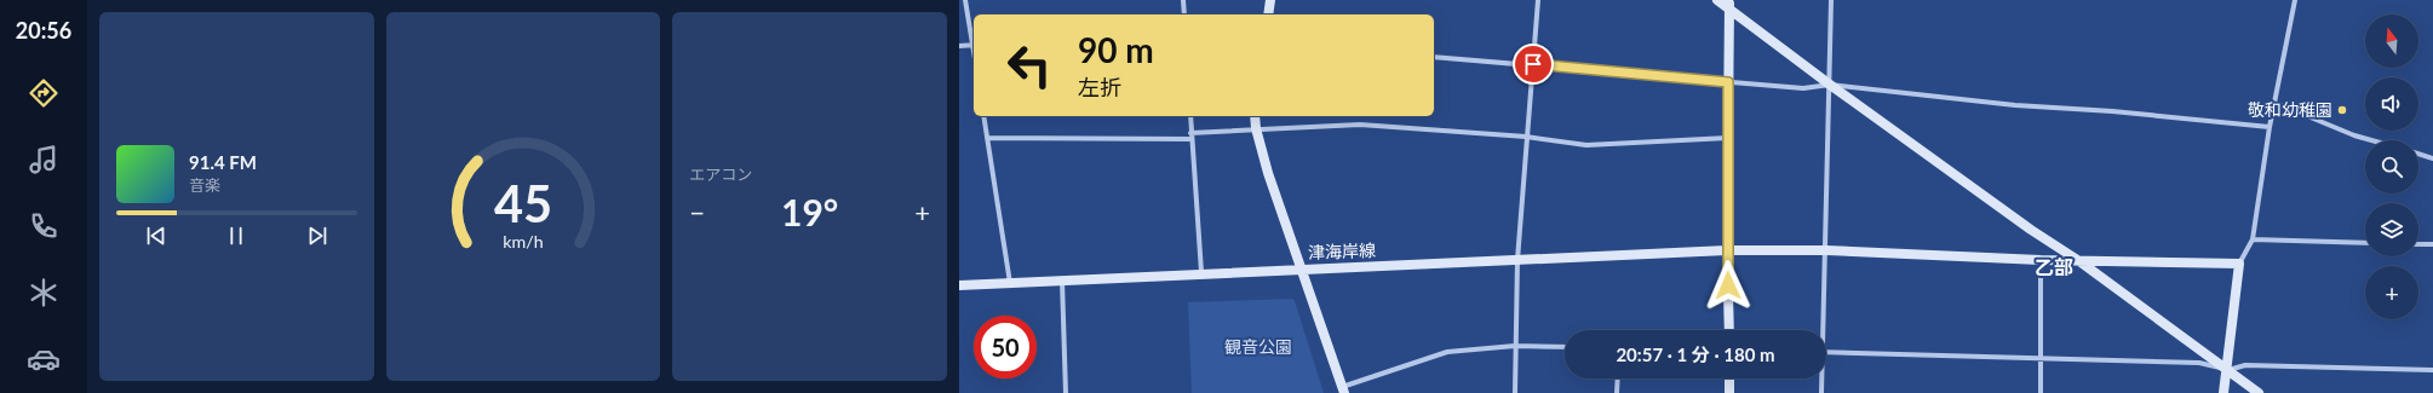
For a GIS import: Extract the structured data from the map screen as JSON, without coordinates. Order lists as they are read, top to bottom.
{
  "streets": {
    "street": ["津海岸線"]
  },
  "districts": ["乙部"],
  "parks": ["観音公園"],
  "places": ["敬和幼稚園"],
  "north": "top",
  "page": {
    "tabs": "20:56",
    "tile": "エアコン",
    "map_buttons": "+",
    "turn": ["90 m", "左折"],
    "song": ["91.4 FM", "音楽"],
    "heat": ["−", "19°", "+"],
    "limit": "50",
    "trip": "20:57 · 1 分 · 180 m",
    "gauge": ["45", "km/h"]
  }
}
